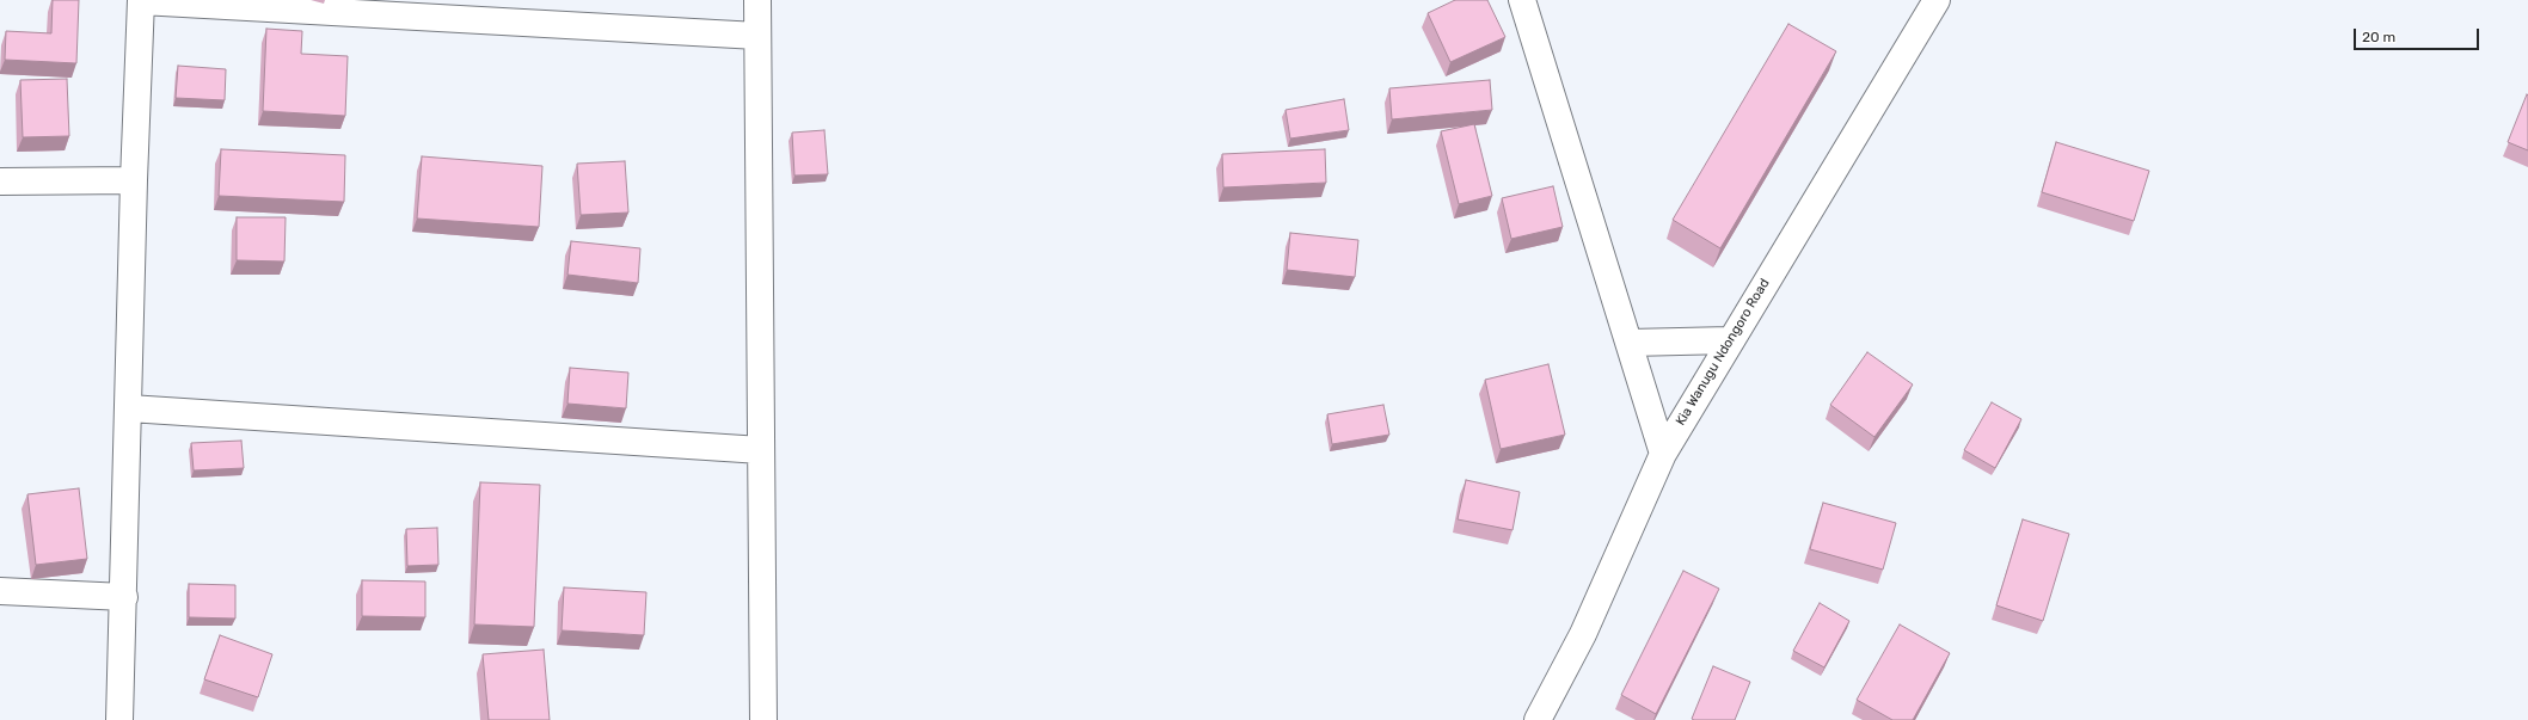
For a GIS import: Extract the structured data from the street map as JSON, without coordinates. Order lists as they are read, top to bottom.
{
  "streets": {
    "street": ["Kia Wanugu Ndongoro Road"]
  },
  "scale_bar": "20 m"
}
